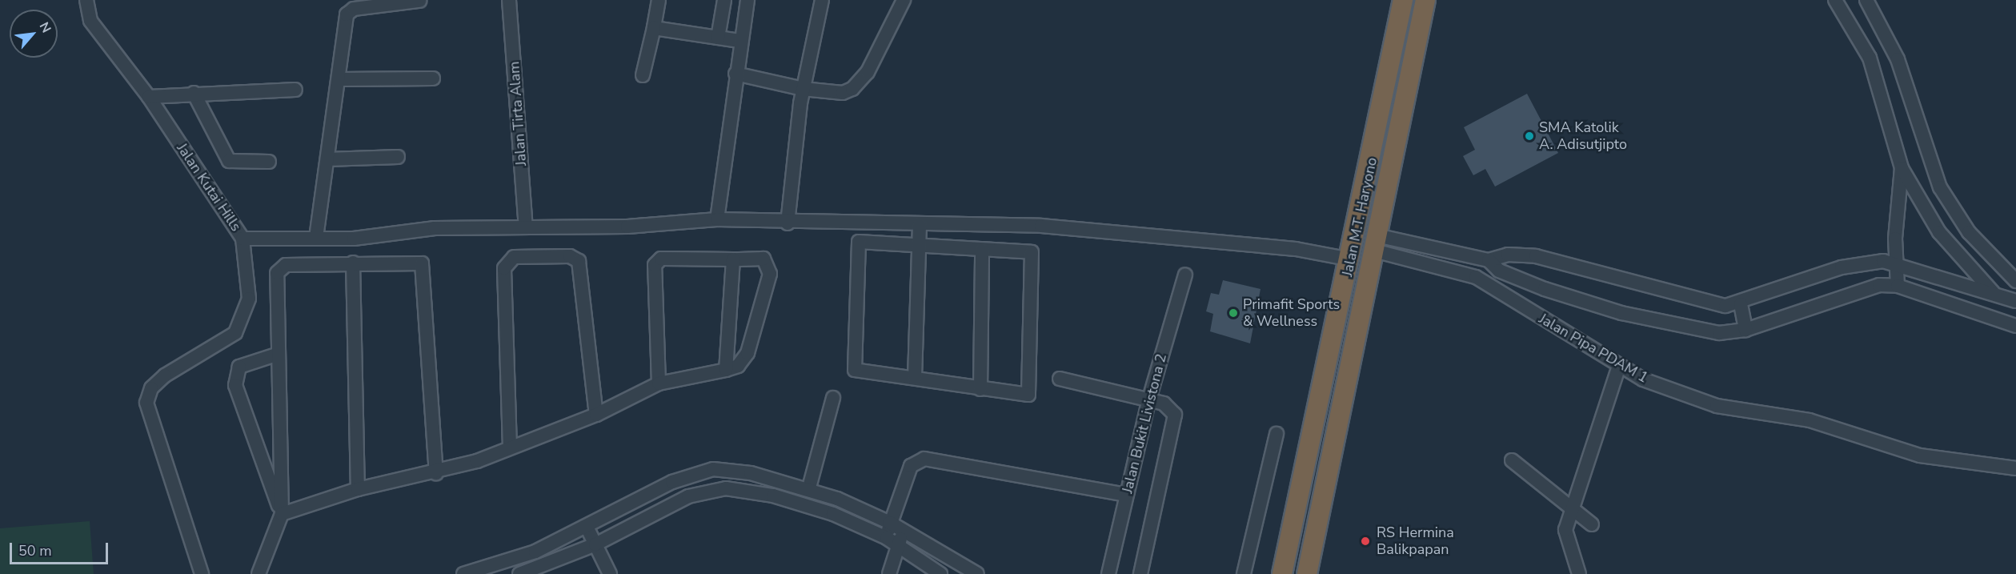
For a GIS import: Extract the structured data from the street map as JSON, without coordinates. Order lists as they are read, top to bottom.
{
  "streets": {
    "highway": ["Jalan M.T. Haryono"],
    "street": [
      "Jalan Tirta Alam",
      "Jalan Kutai Hills",
      "Jalan Pipa PDAM 1",
      "Jalan Bukit Livistona 2"
    ]
  },
  "crossings": [
    ["Jalan M.T. Haryono", "Jalan Pipa PDAM 1"]
  ],
  "places": ["SMA Katolik A. Adisutjipto", "Primafit Sports & Wellness", "RS Hermina Balikpapan"],
  "scale_bar": "50 m",
  "north": "top right"
}
